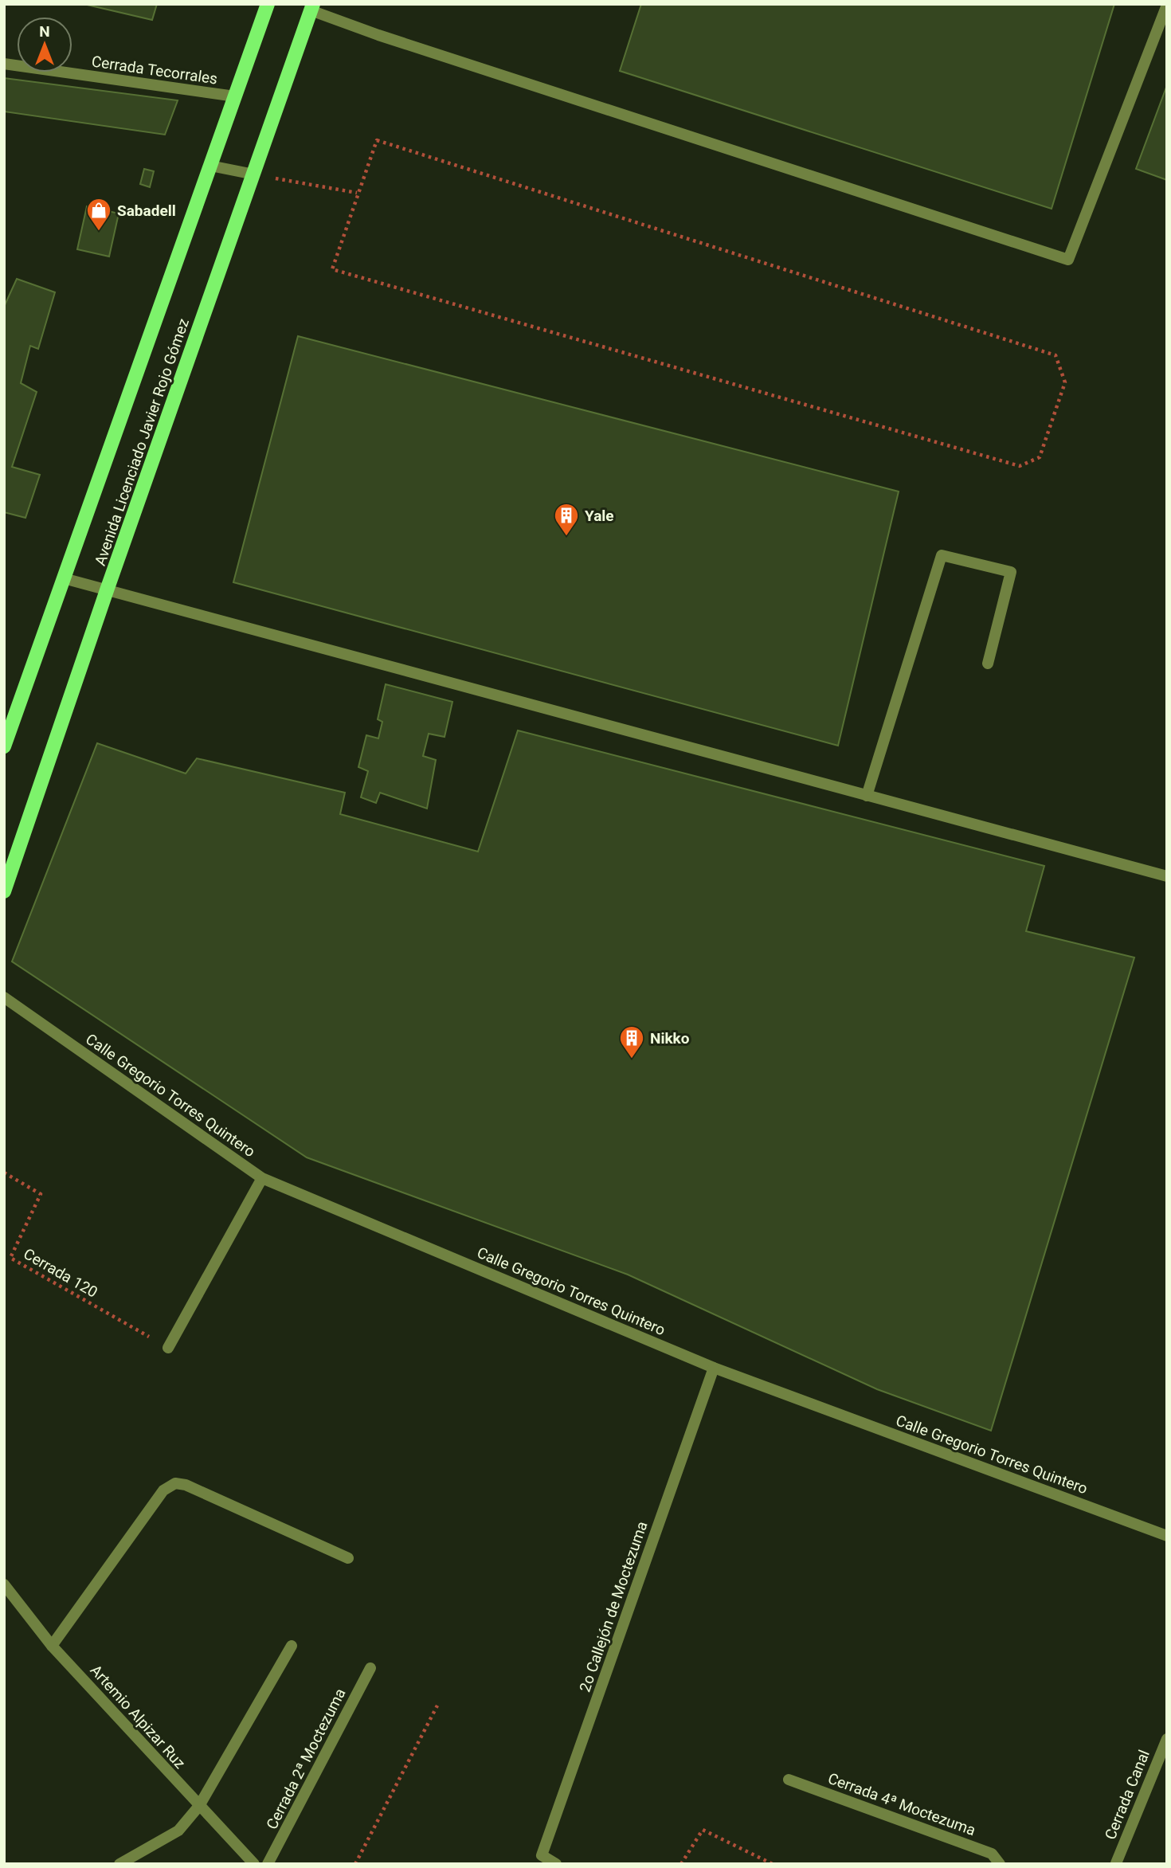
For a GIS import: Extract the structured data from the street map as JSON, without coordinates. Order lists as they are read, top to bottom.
{
  "streets": {
    "main road": ["Avenida Licenciado Javier Rojo Gómez"],
    "street": [
      "Cerrada Tecorrales",
      "Calle Gregorio Torres Quintero",
      "2o Callejón de Moctezuma",
      "Artemio Alpizar Ruz",
      "Cerrada 2ª Moctezuma",
      "Cerrada Canal",
      "Cerrada 4ª Moctezuma"
    ],
    "path": ["Cerrada 120"]
  },
  "crossings": [
    ["Cerrada Tecorrales", "Avenida Licenciado Javier Rojo Gómez"],
    ["Calle Gregorio Torres Quintero", "2o Callejón de Moctezuma"]
  ],
  "places": {
    "shop": ["Sabadell"],
    "building": ["Yale", "Nikko"]
  },
  "north": "top"
}
